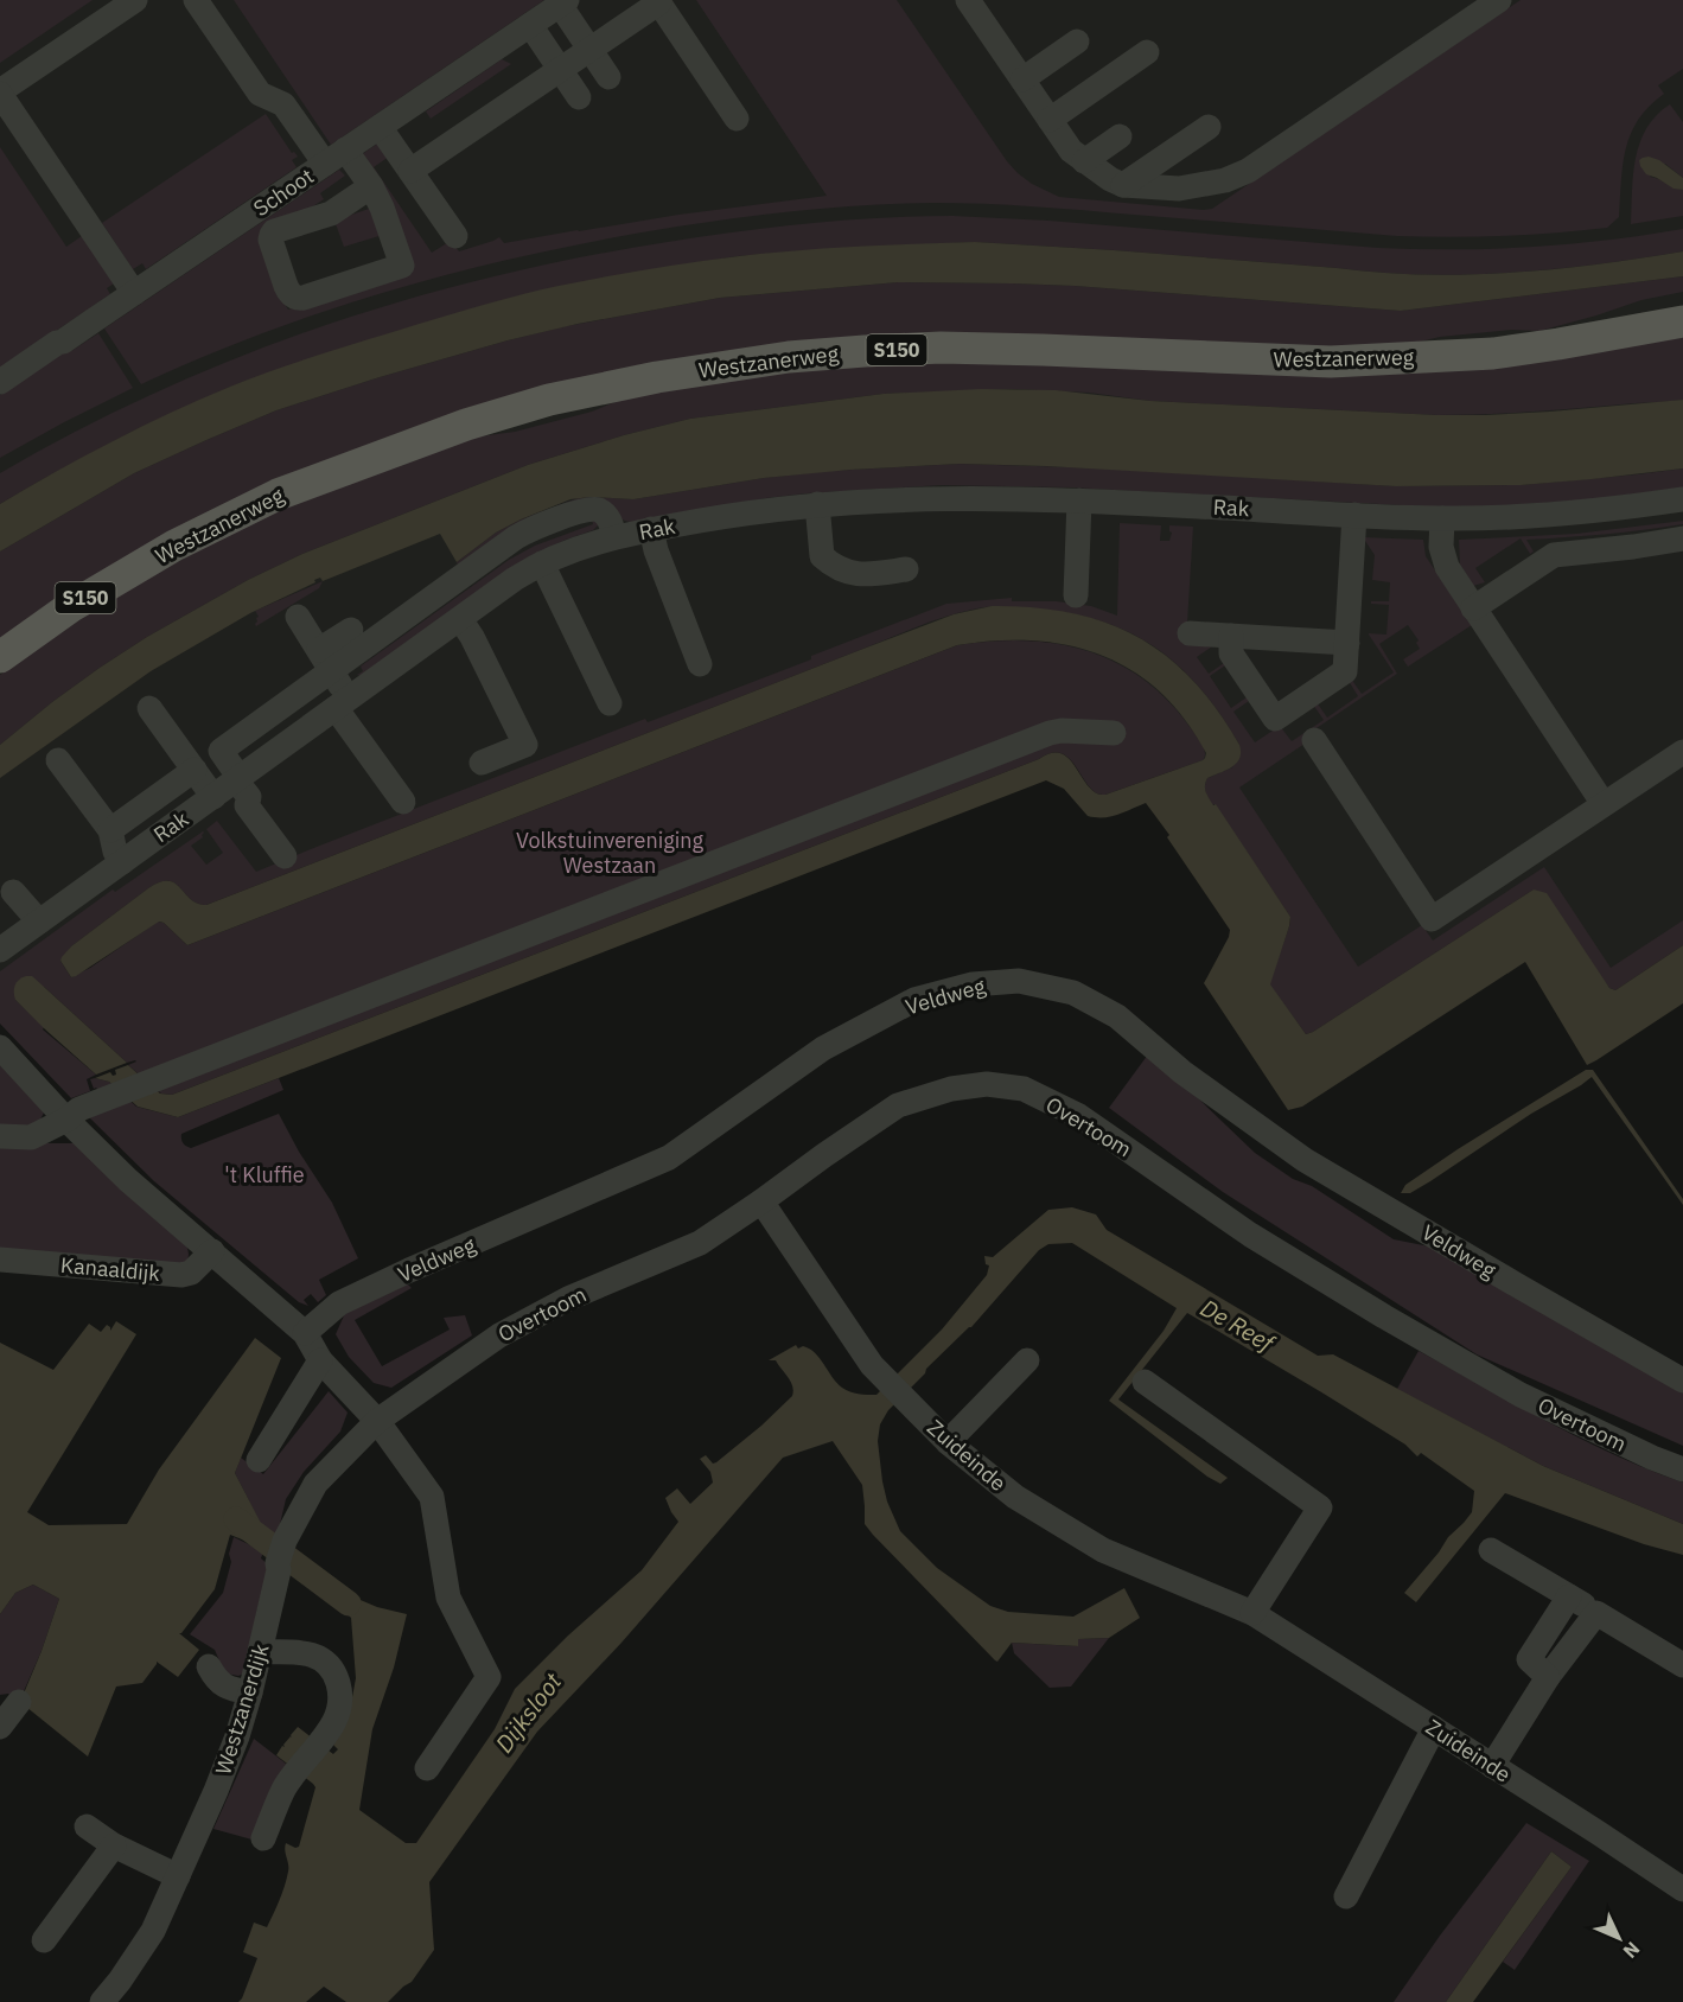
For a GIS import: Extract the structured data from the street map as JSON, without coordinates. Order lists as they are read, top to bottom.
{
  "streets": {
    "main road": ["S150", "Westzanerweg"],
    "street": [
      "Schoot",
      "Rak",
      "Veldweg",
      "Overtoom",
      "Kanaaldijk",
      "Zuideinde",
      "Westzanerdijk"
    ]
  },
  "crossings": [
    ["Overtoom", "Zuideinde"],
    ["Overtoom", "Westzanerdijk"]
  ],
  "water": ["De Reef", "Dijksloot"],
  "parks": ["Volkstuinvereniging Westzaan", "'t Kluffie"],
  "north": "bottom right"
}
